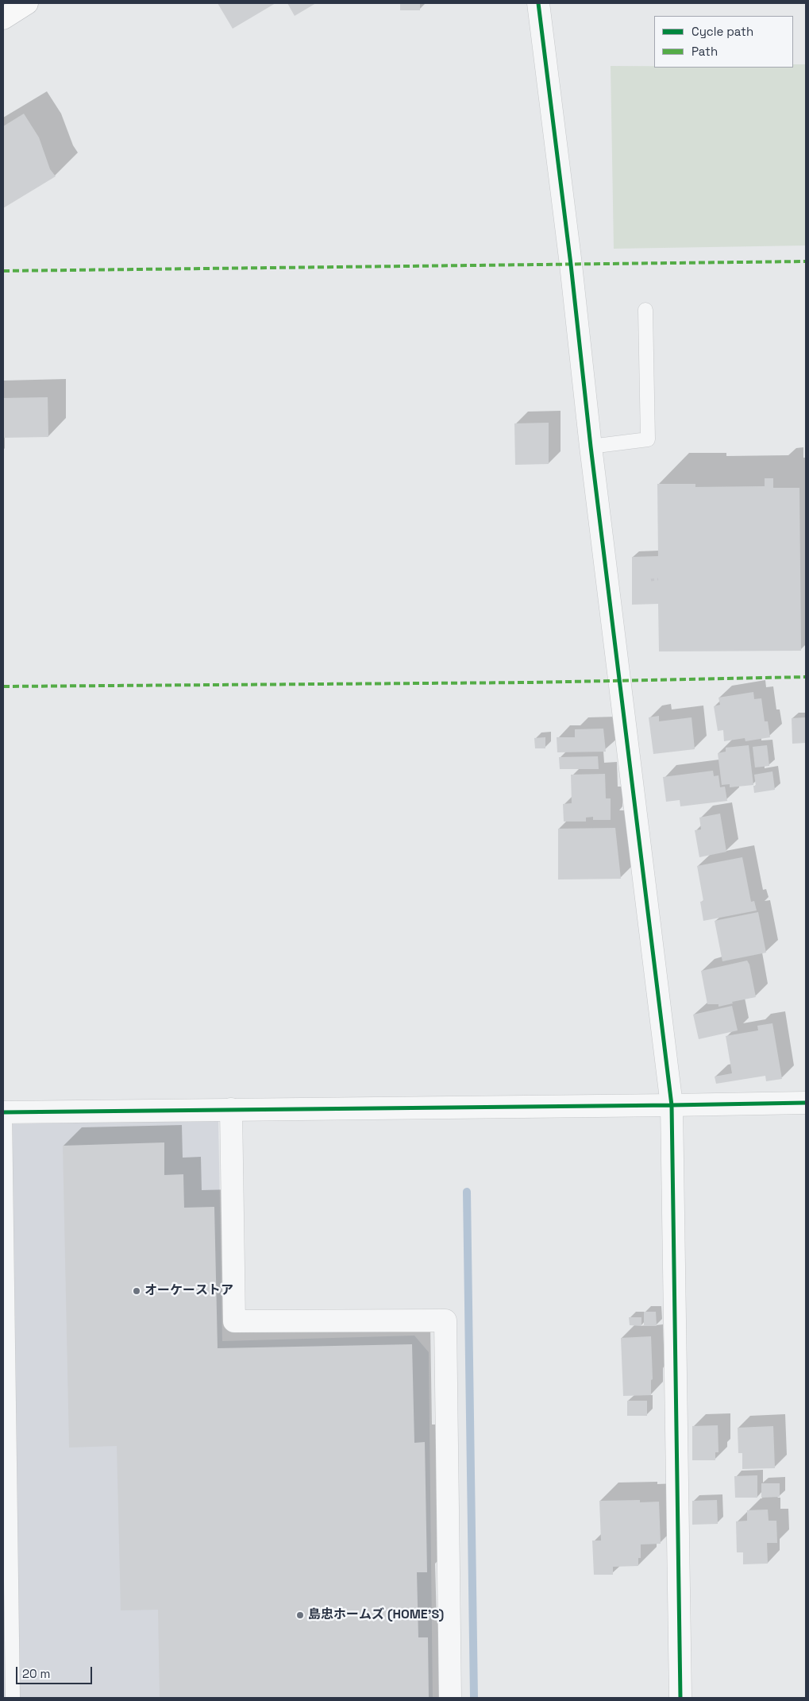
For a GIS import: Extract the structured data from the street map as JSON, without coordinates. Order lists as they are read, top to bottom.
{
  "places": ["オーケーストア", "島忠ホームズ (HOME'S)"],
  "legend": ["Cycle path", "Path"],
  "scale_bar": "20 m"
}
